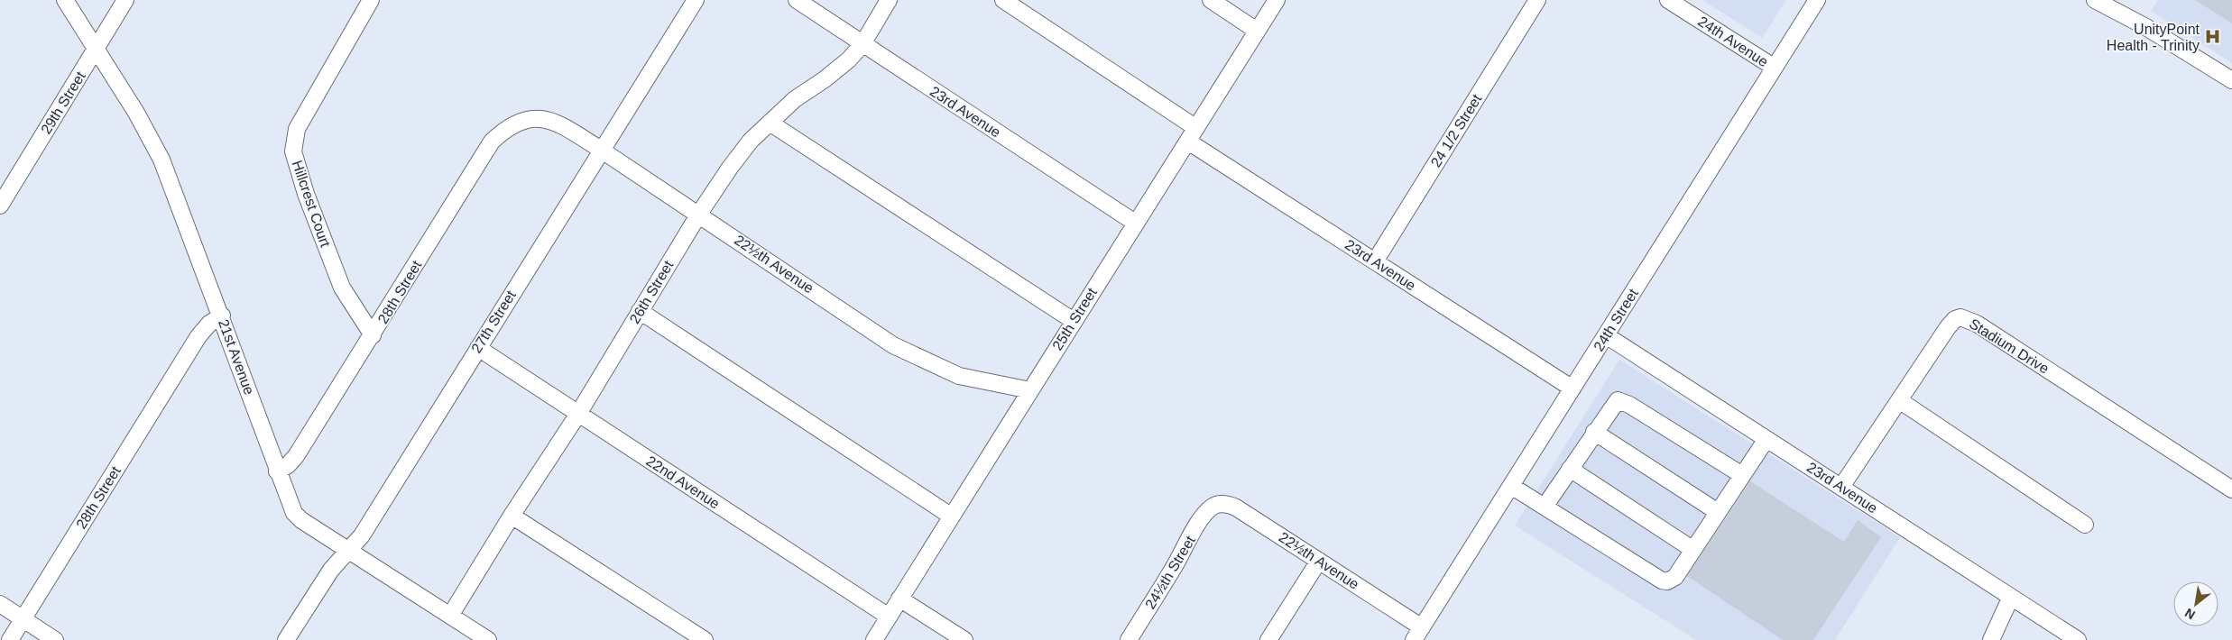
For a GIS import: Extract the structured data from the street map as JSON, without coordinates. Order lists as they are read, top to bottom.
{
  "streets": {
    "street": [
      "24th Avenue",
      "29th Street",
      "23rd Avenue",
      "24 1/2 Street",
      "Hillcrest Court",
      "22½th Avenue",
      "28th Street",
      "26th Street",
      "25th Street",
      "24th Street",
      "27th Street",
      "Stadium Drive",
      "21st Avenue",
      "22nd Avenue",
      "24½th Street"
    ]
  },
  "crossings": [
    ["24th Avenue", "24th Street"],
    ["29th Street", "21st Avenue"],
    ["23rd Avenue", "24 1/2 Street"],
    ["23rd Avenue", "26th Street"],
    ["23rd Avenue", "25th Street"],
    ["23rd Avenue", "24th Street"],
    ["23rd Avenue", "Stadium Drive"],
    ["Hillcrest Court", "28th Street"],
    ["22½th Avenue", "28th Street"],
    ["22½th Avenue", "26th Street"],
    ["22½th Avenue", "25th Street"],
    ["22½th Avenue", "24th Street"],
    ["22½th Avenue", "27th Street"],
    ["22½th Avenue", "24½th Street"],
    ["28th Street", "21st Avenue"],
    ["26th Street", "21st Avenue"],
    ["26th Street", "22nd Avenue"],
    ["25th Street", "22nd Avenue"],
    ["27th Street", "21st Avenue"],
    ["27th Street", "22nd Avenue"]
  ],
  "places": {
    "hospital": ["UnityPoint Health - Trinity"]
  },
  "north": "bottom left"
}
